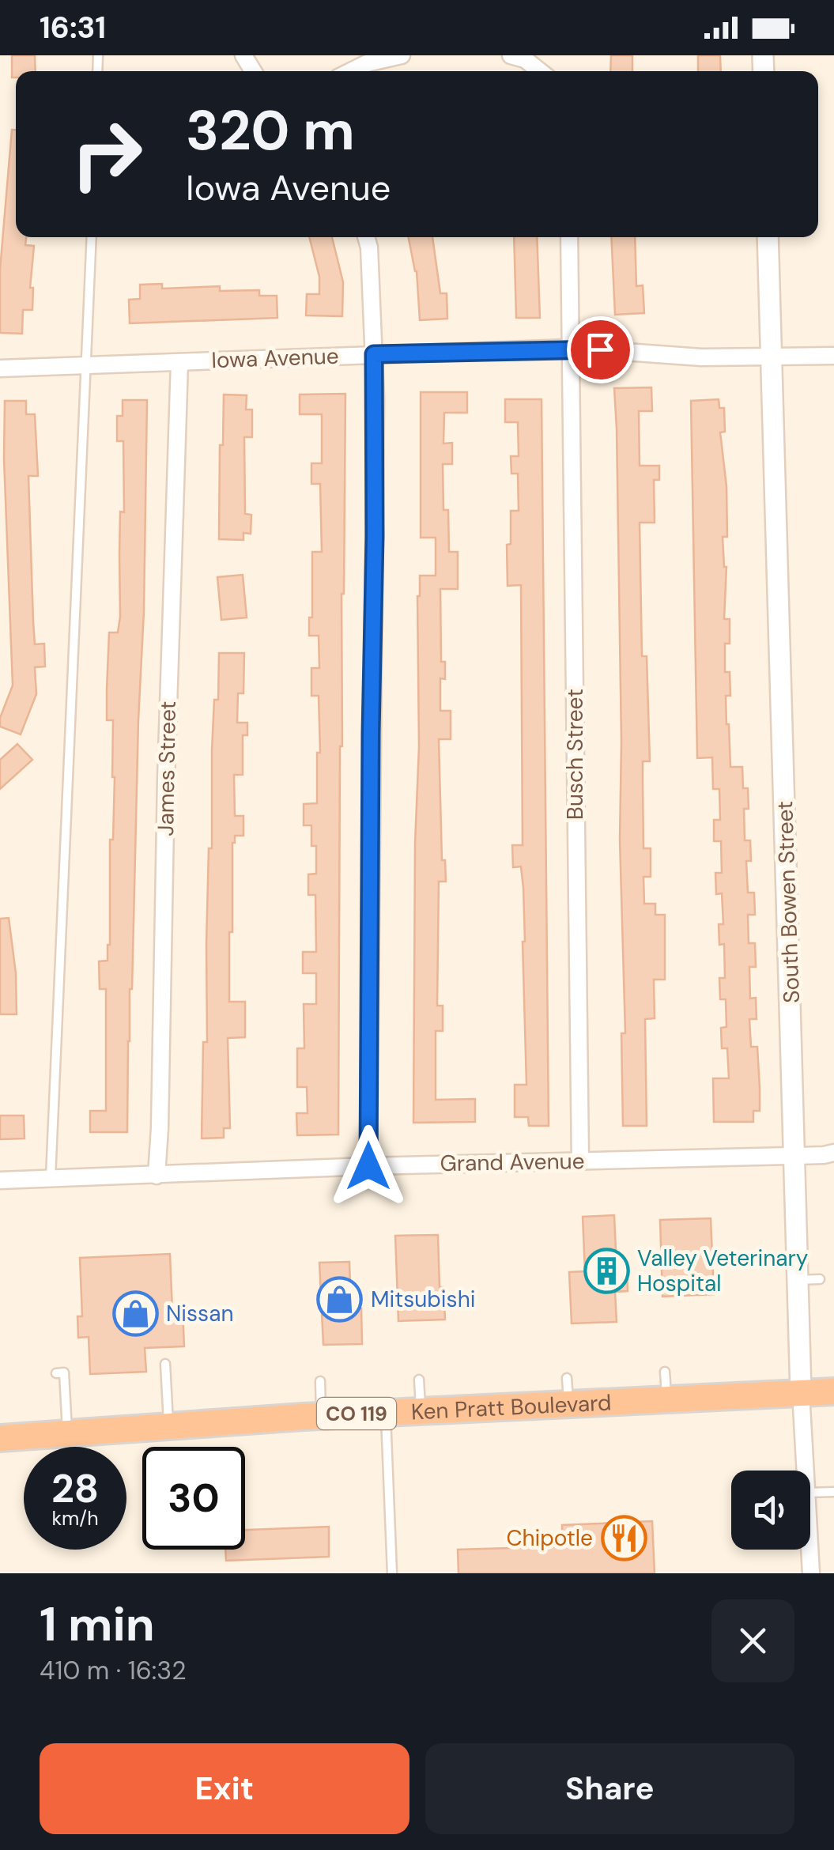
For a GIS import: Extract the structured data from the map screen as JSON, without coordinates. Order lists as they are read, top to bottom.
{
  "streets": {
    "highway": ["Ken Pratt Boulevard", "CO 119"],
    "street": [
      "Iowa Avenue",
      "Busch Street",
      "James Street",
      "South Bowen Street",
      "Grand Avenue"
    ]
  },
  "crossings": [
    ["Iowa Avenue", "Busch Street"],
    ["Iowa Avenue", "James Street"],
    ["Iowa Avenue", "South Bowen Street"],
    ["Busch Street", "Grand Avenue"],
    ["James Street", "Grand Avenue"],
    ["South Bowen Street", "Grand Avenue"],
    ["South Bowen Street", "Ken Pratt Boulevard"]
  ],
  "places": {
    "building": ["Valley Veterinary Hospital"],
    "shop": ["Mitsubishi", "Nissan"],
    "restaurant": ["Chipotle"]
  },
  "page": {
    "status": "16:31",
    "turn": ["320 m", "Iowa Avenue"],
    "speed": "28 km/h",
    "limit": "30",
    "heading": ["1 min", "410 m · 16:32"],
    "buttons": ["Exit", "Share"]
  }
}
